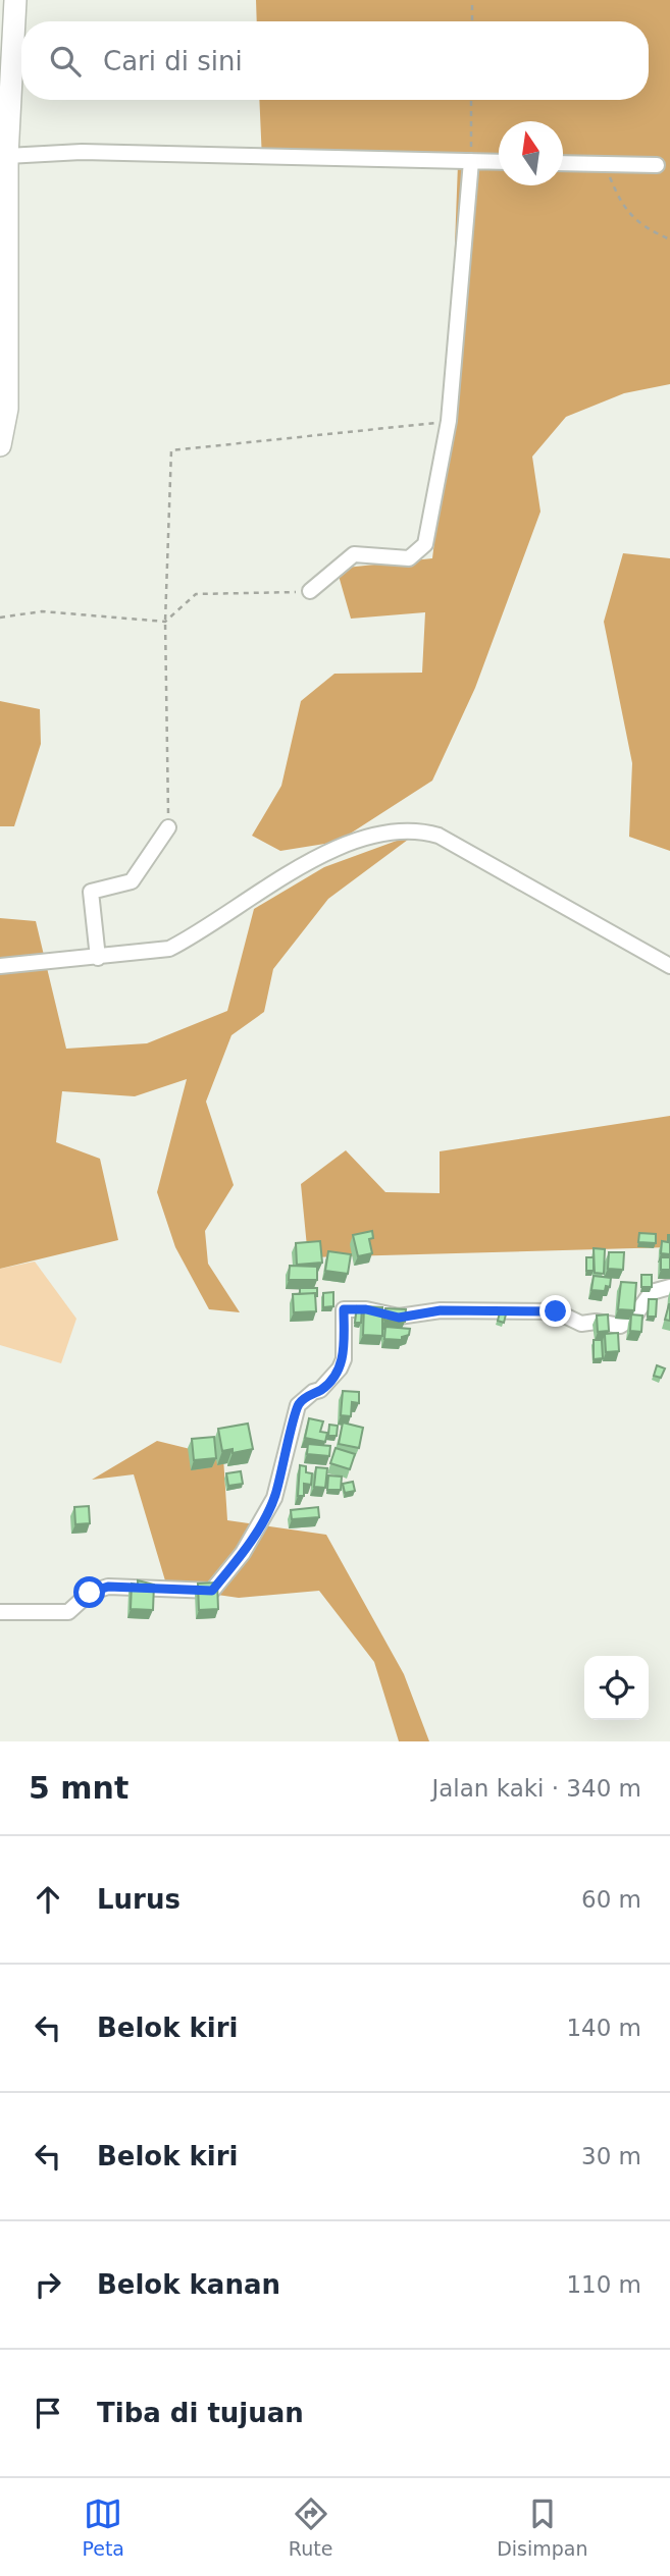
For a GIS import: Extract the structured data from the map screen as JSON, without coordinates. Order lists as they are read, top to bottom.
{
  "north": "top",
  "page": {
    "search": "Cari di sini",
    "heading": ["5 mnt", "Jalan kaki · 340 m"],
    "list": [
      ["Lurus", "60 m"],
      ["Belok kiri", "140 m"],
      ["Belok kiri", "30 m"],
      ["Belok kanan", "110 m"],
      "Tiba di tujuan"
    ],
    "nav": ["Peta", "Rute", "Disimpan"]
  }
}
